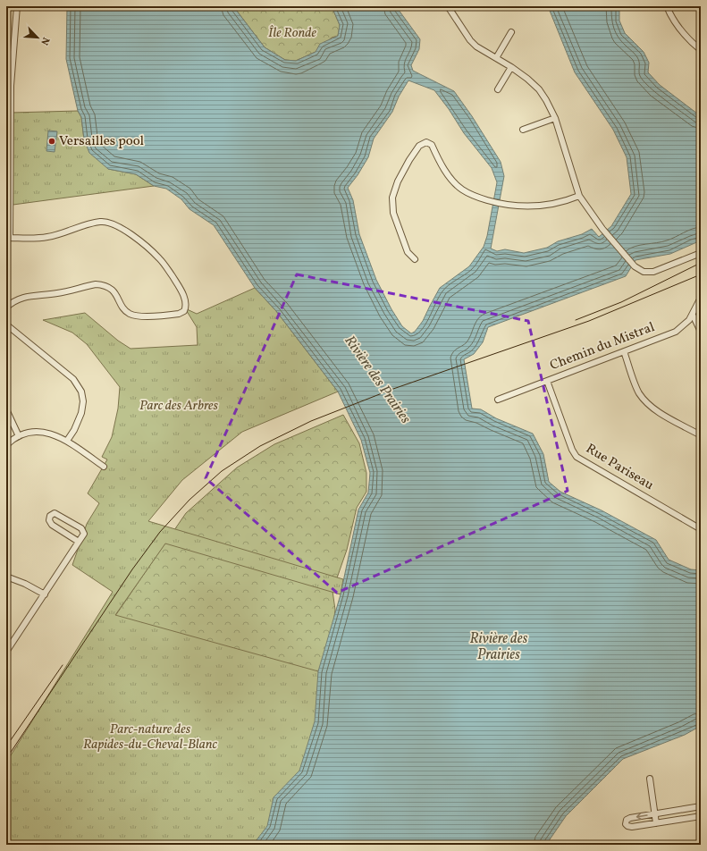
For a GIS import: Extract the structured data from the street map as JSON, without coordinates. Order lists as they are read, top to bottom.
{
  "streets": {
    "street": ["Chemin du Mistral", "Rue Pariseau"]
  },
  "crossings": [
    ["Chemin du Mistral", "Rue Pariseau"]
  ],
  "water": ["Rivière des Prairies"],
  "parks": ["Île Ronde", "Parc des Arbres", "Parc-nature des Rapides-du-Cheval-Blanc"],
  "places": ["Versailles pool"],
  "north": "bottom right"
}
